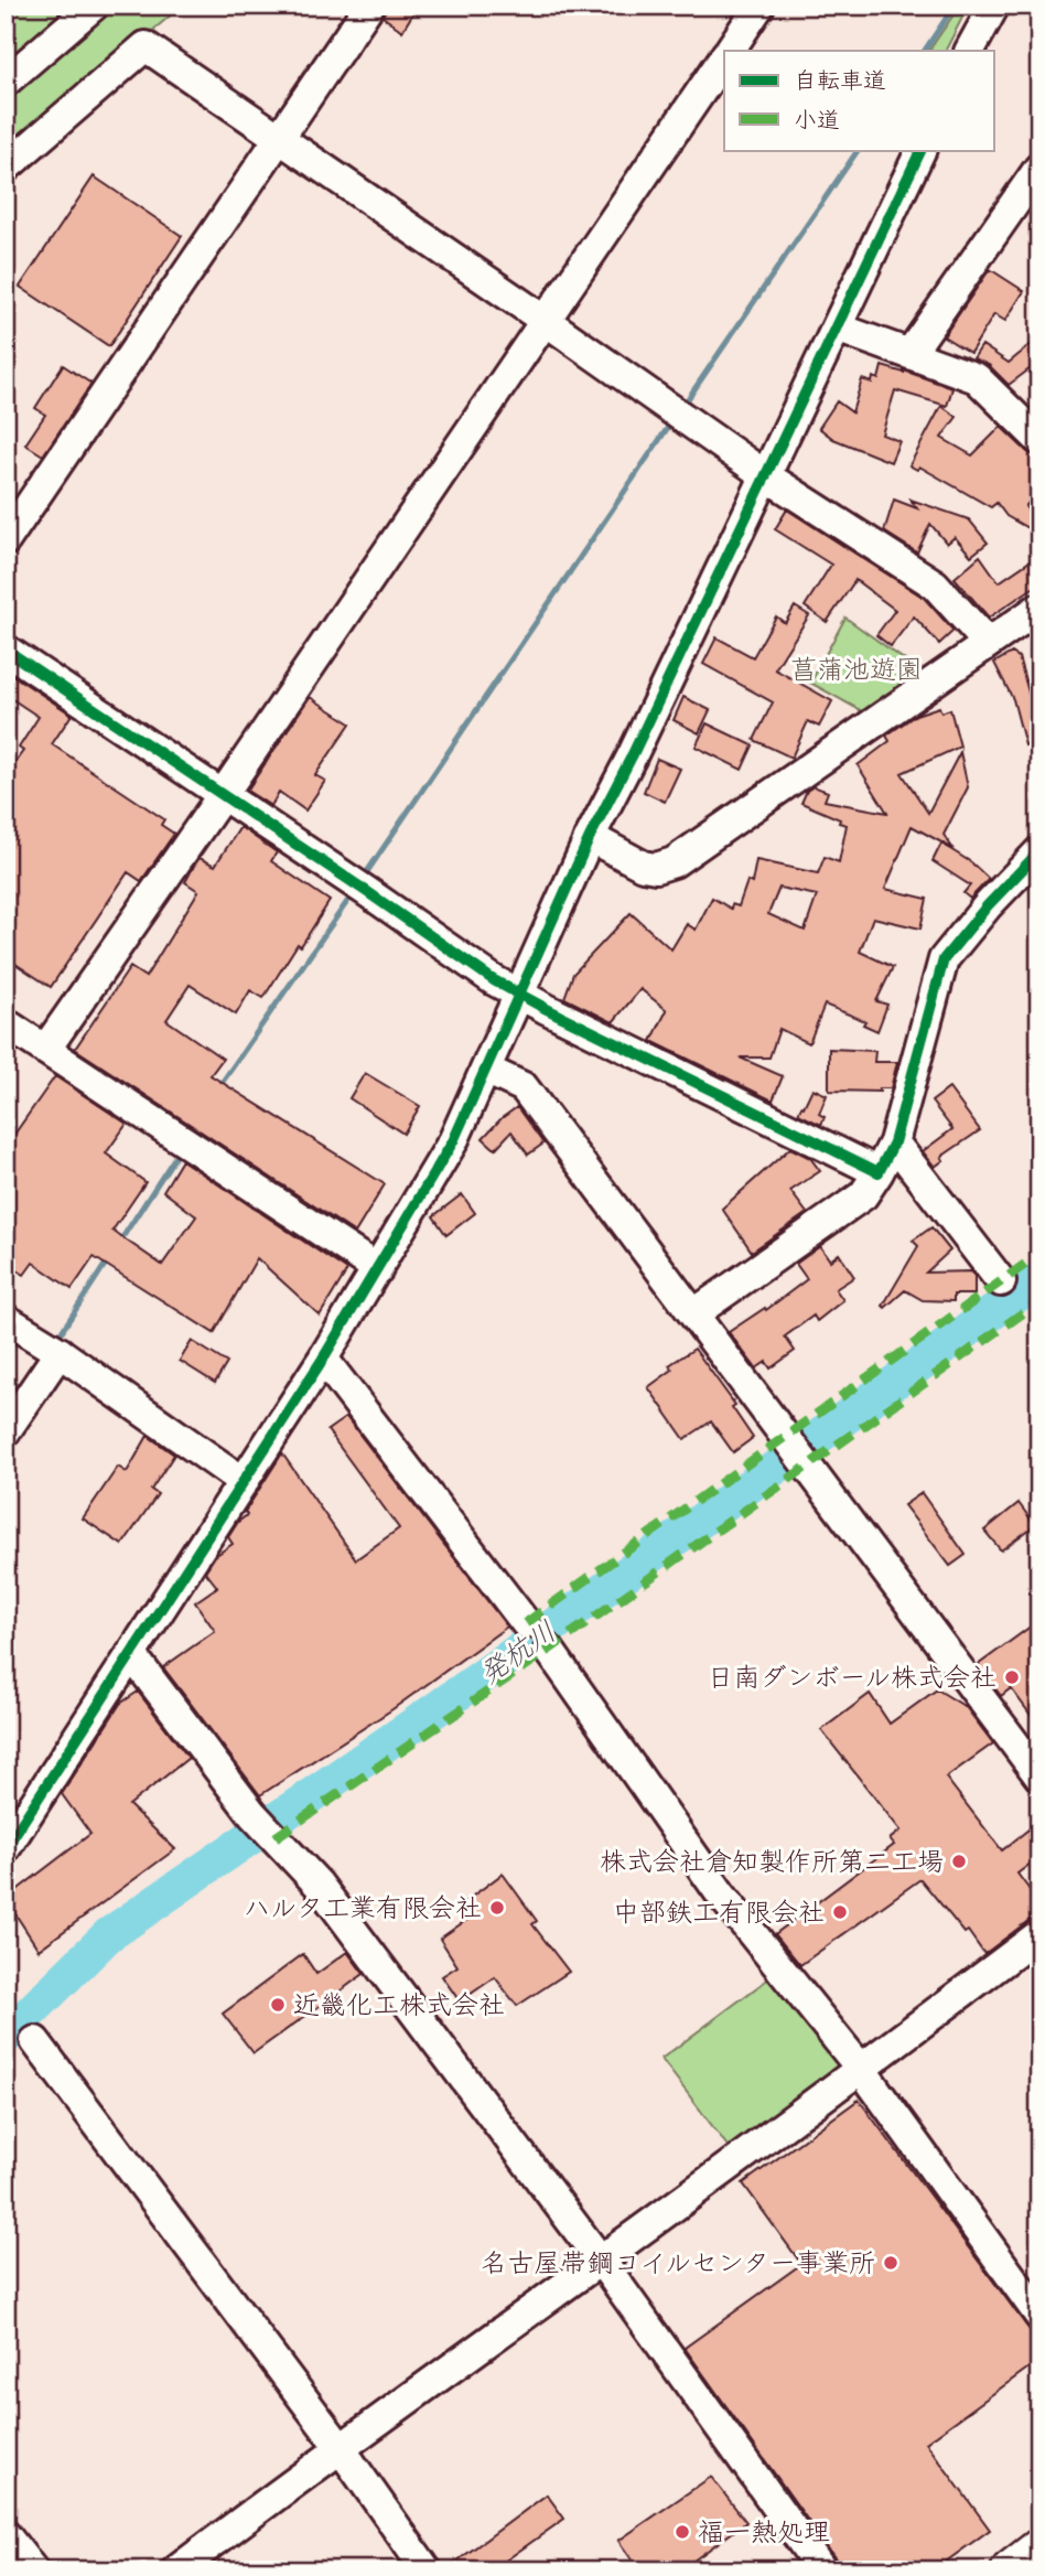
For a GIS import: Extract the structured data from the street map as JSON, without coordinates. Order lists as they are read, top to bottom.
{
  "water": ["発杭川"],
  "parks": ["菖蒲池遊園"],
  "places": [
    "日南ダンボール株式会社",
    "株式会社倉知製作所第二工場",
    "ハルタ工業有限会社",
    "中部鉄工有限会社",
    "近畿化工株式会社",
    "名古屋帯鋼コイルセンター事業所",
    "福一熱処理"
  ],
  "legend": ["自転車道", "小道"]
}
